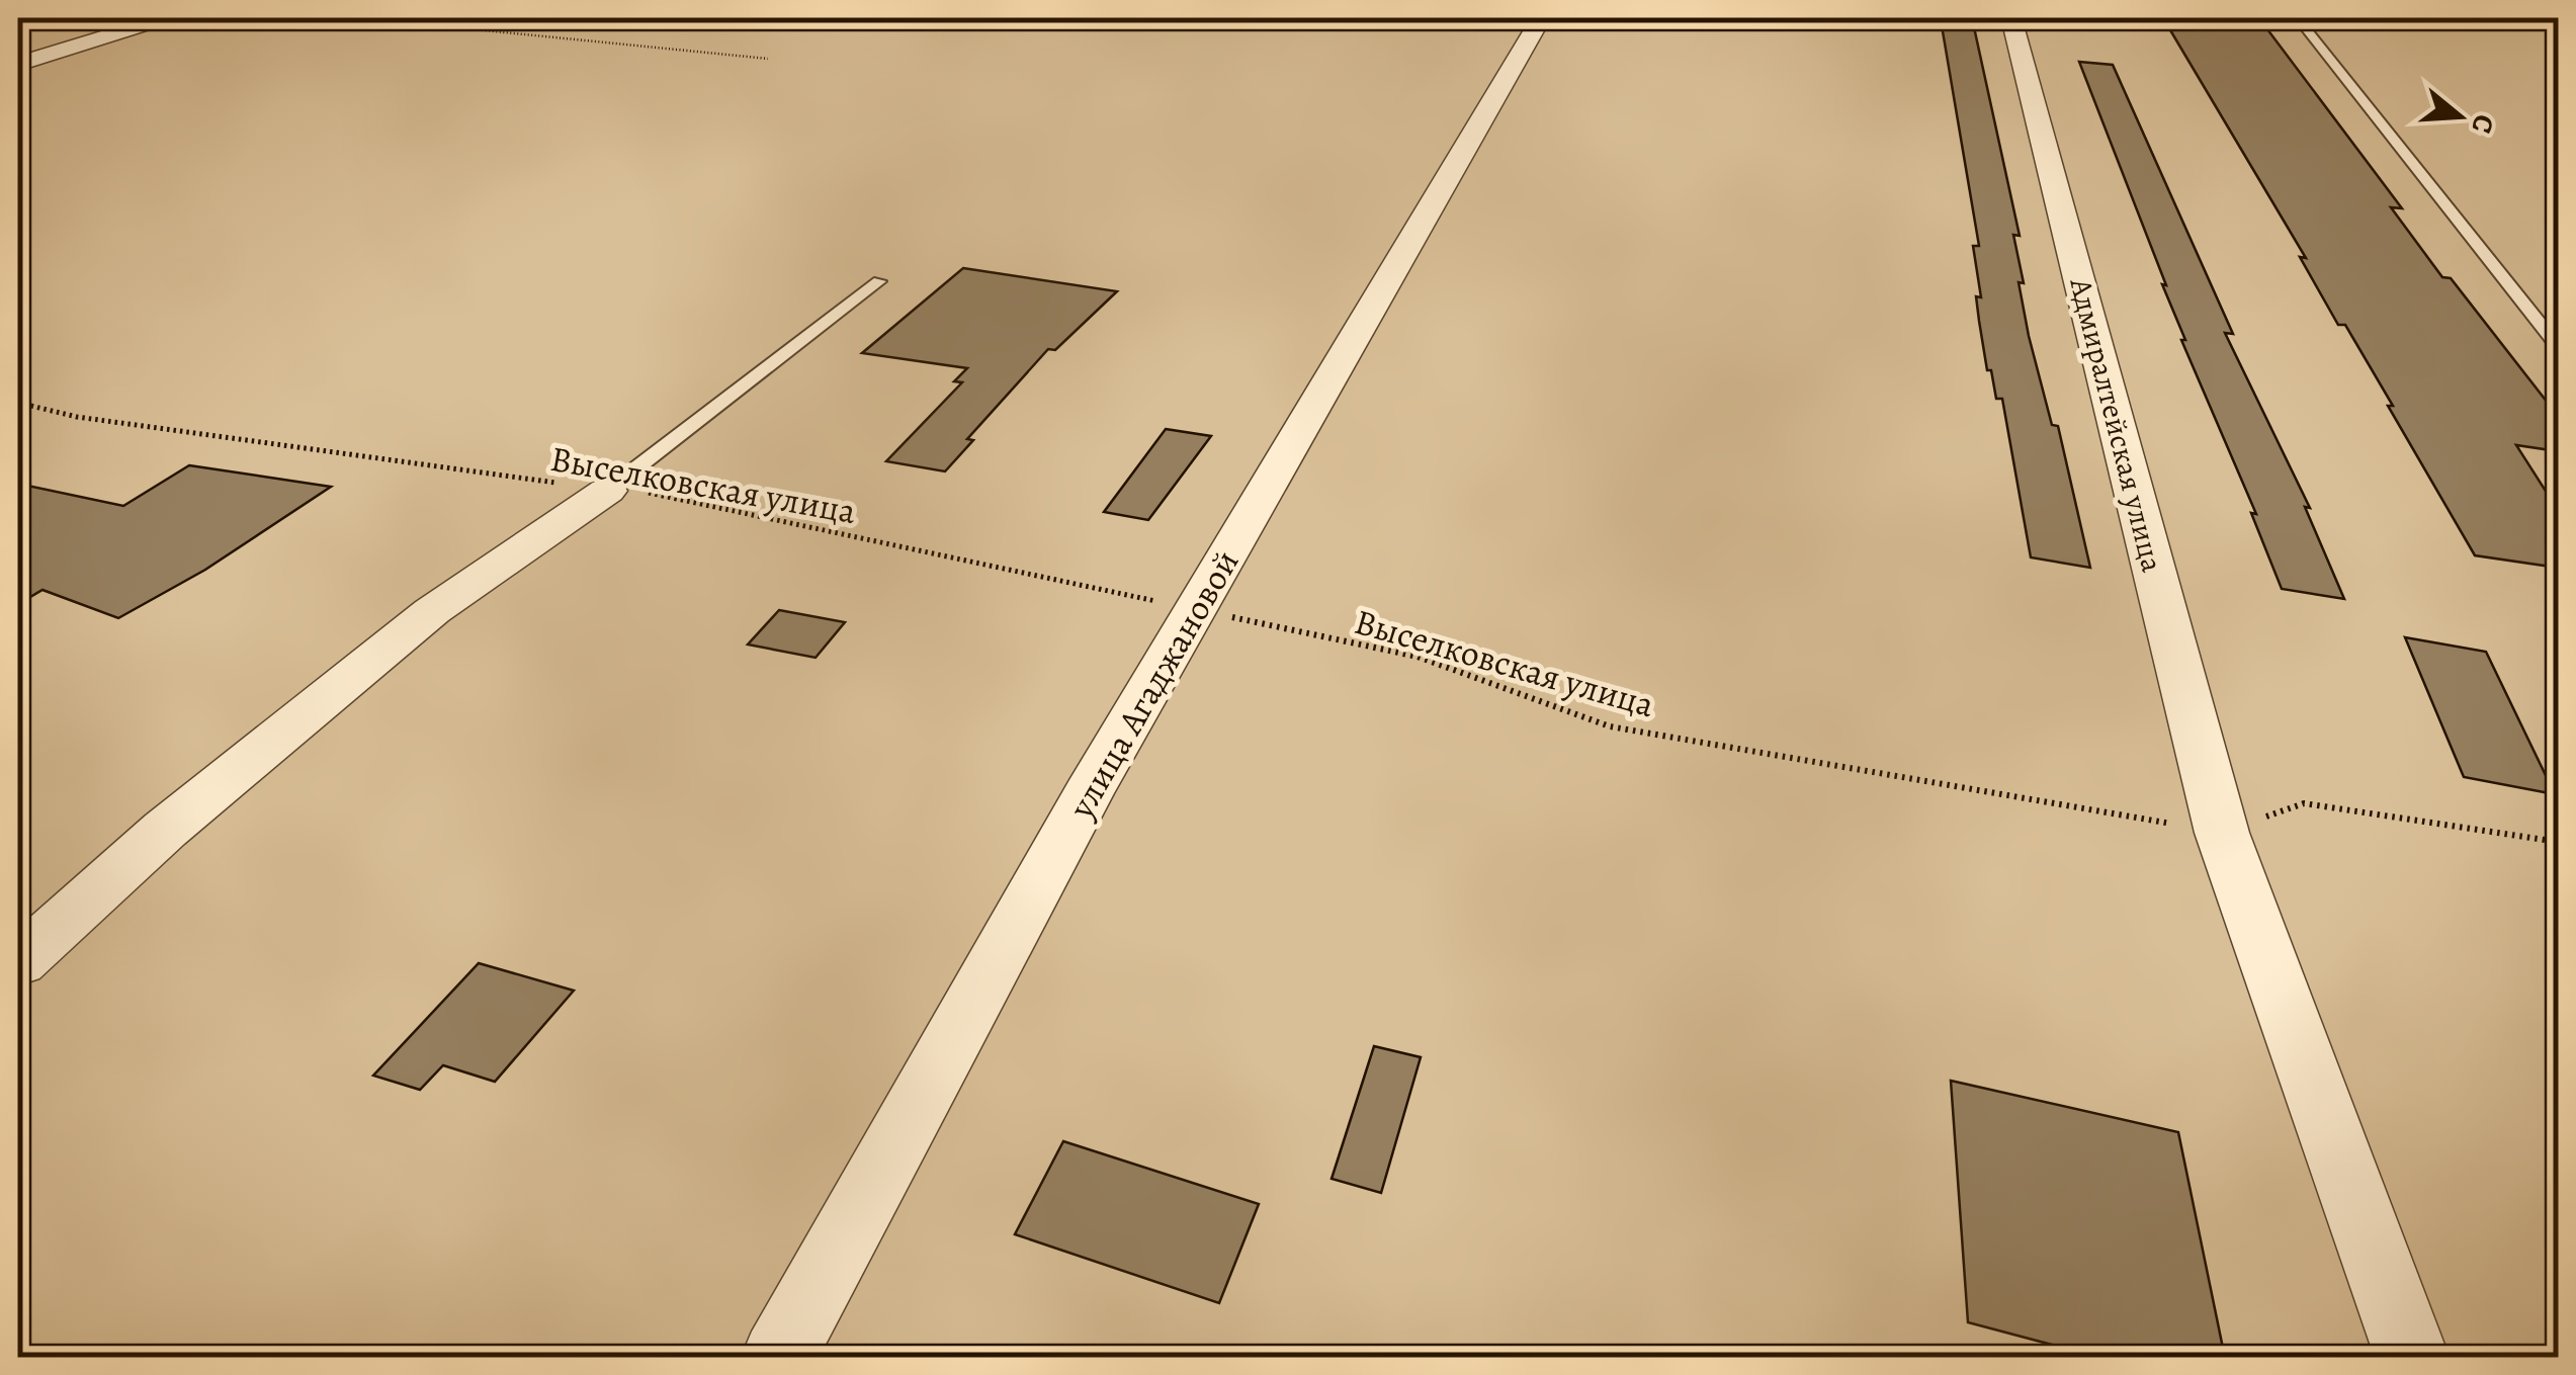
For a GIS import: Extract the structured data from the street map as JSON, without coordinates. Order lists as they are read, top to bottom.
{
  "streets": {
    "street": ["Адмиралтейская улица", "улица Агаджановой"],
    "path": ["Выселковская улица"]
  },
  "crossings": [
    ["Адмиралтейская улица", "Выселковская улица"],
    ["Выселковская улица", "улица Агаджановой"]
  ],
  "north": "right"
}
